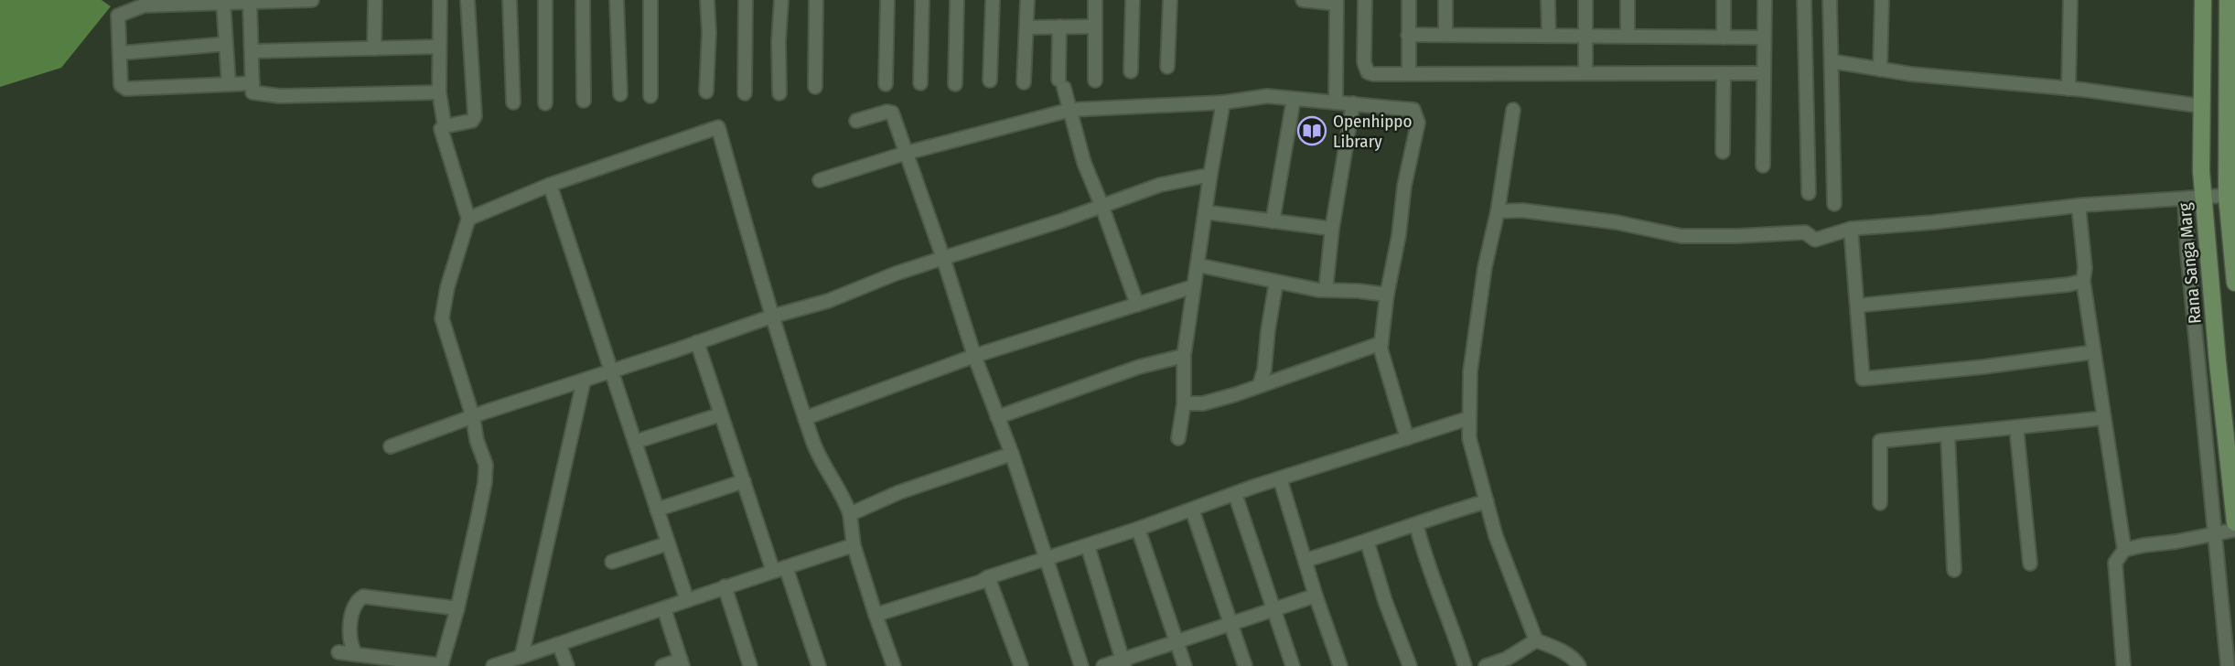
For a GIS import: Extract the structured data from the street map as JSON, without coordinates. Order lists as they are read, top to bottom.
{
  "streets": {
    "main road": ["Rana Sanga Marg"]
  },
  "places": {
    "library": ["Openhippo Library"]
  }
}
